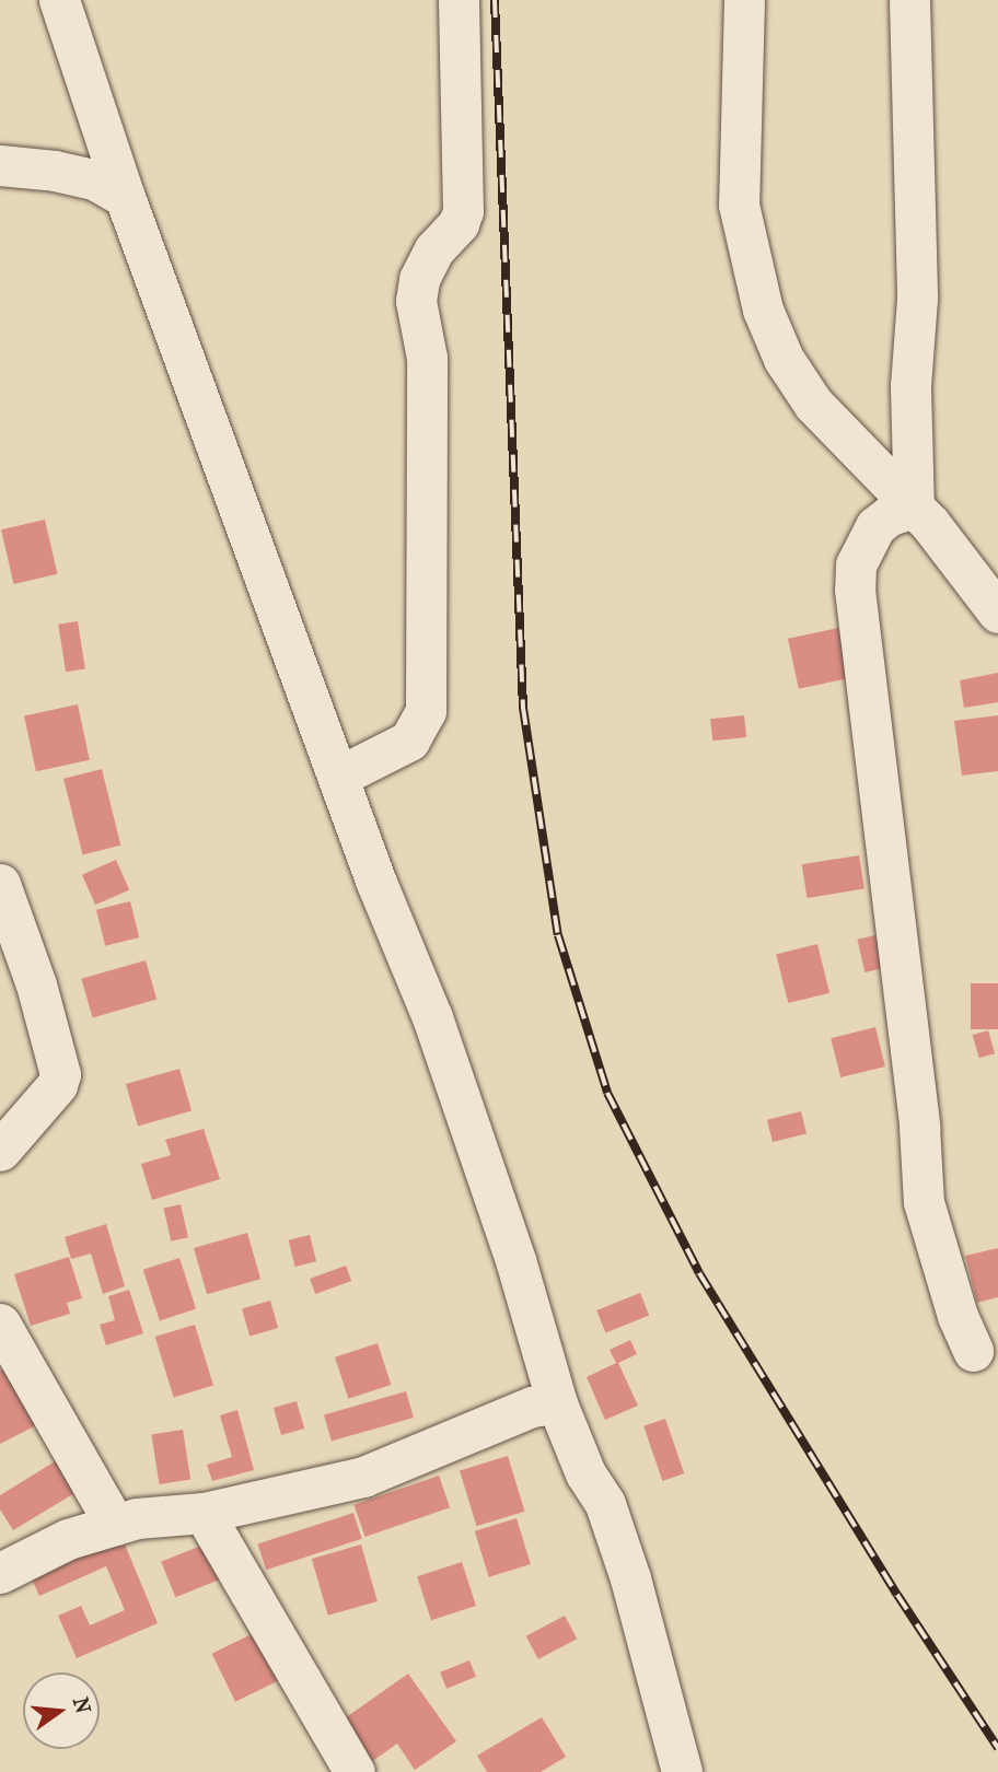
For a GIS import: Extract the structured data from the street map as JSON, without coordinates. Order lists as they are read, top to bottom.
{
  "north": "right"
}
